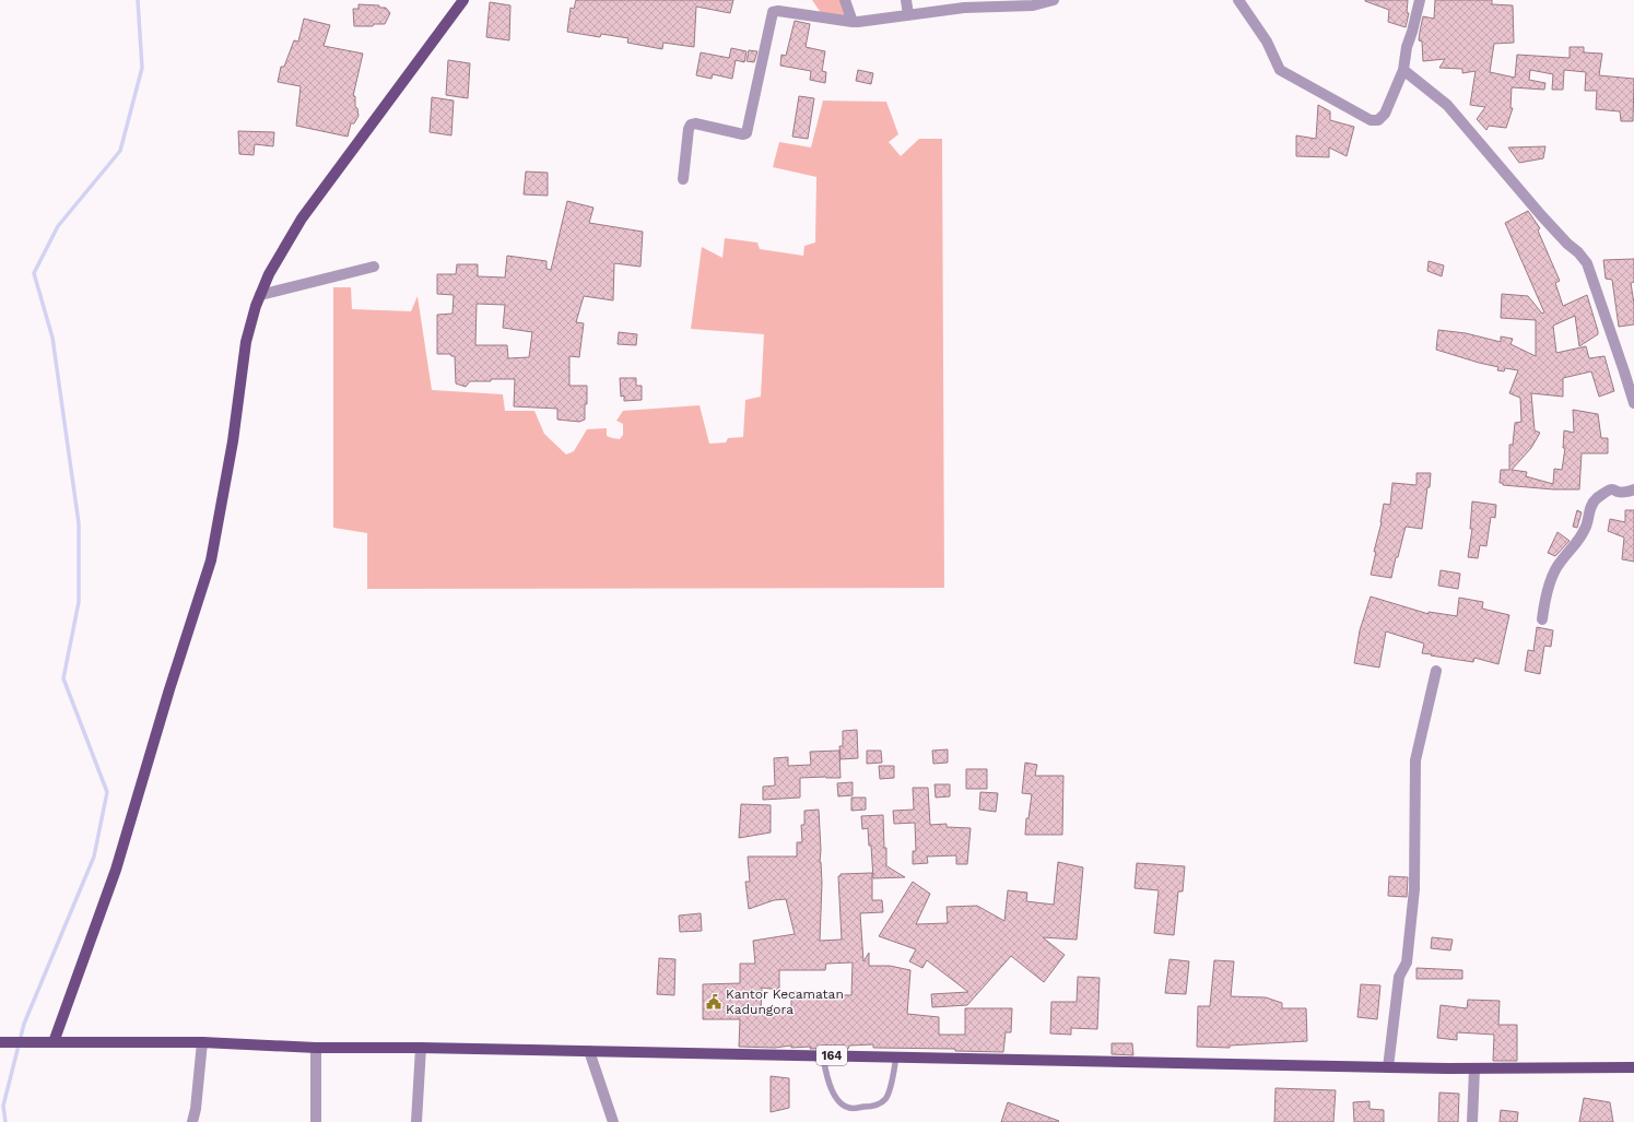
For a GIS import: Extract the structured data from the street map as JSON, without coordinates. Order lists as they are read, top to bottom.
{
  "streets": {
    "main road": ["164"]
  },
  "places": {
    "public building": ["Kantor Kecamatan Kadungora"]
  }
}
